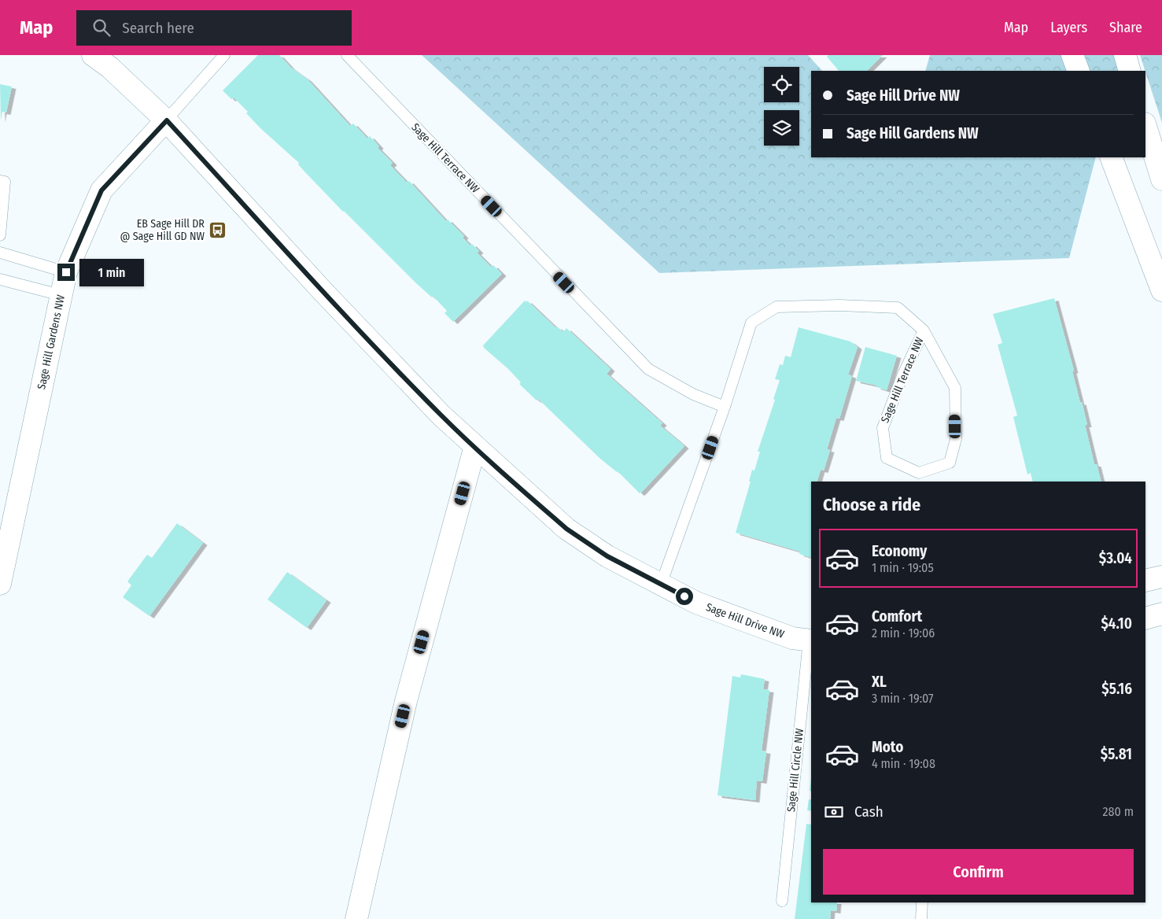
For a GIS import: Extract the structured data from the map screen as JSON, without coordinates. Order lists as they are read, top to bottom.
{
  "streets": {
    "street": ["Sage Hill Gardens NW", "Sage Hill Drive NW"],
    "lane": ["Sage Hill Terrace NW", "Sage Hill Circle NW"]
  },
  "crossings": [
    ["Sage Hill Terrace NW", "Sage Hill Drive NW"],
    ["Sage Hill Gardens NW", "Sage Hill Drive NW"],
    ["Sage Hill Drive NW", "Sage Hill Circle NW"]
  ],
  "places": {
    "bus stop": ["EB Sage Hill DR @ Sage Hill GD NW"]
  },
  "page": {
    "header": "Map",
    "search": "Search here",
    "nav": ["Map", "Layers", "Share"],
    "banner": ["Sage Hill Drive NW", "Sage Hill Gardens NW"],
    "bubble": "1 min",
    "heading": "Choose a ride",
    "list": [
      {
        "name": "Economy",
        "note": "1 min · 19:05",
        "value": "$3.04"
      },
      {
        "name": "Comfort",
        "note": "2 min · 19:06",
        "value": "$4.10"
      },
      {
        "name": "XL",
        "note": "3 min · 19:07",
        "value": "$5.16"
      },
      {
        "name": "Moto",
        "note": "4 min · 19:08",
        "value": "$5.81"
      }
    ],
    "pay": ["Cash", "280 m"],
    "buttons": "Confirm"
  }
}
